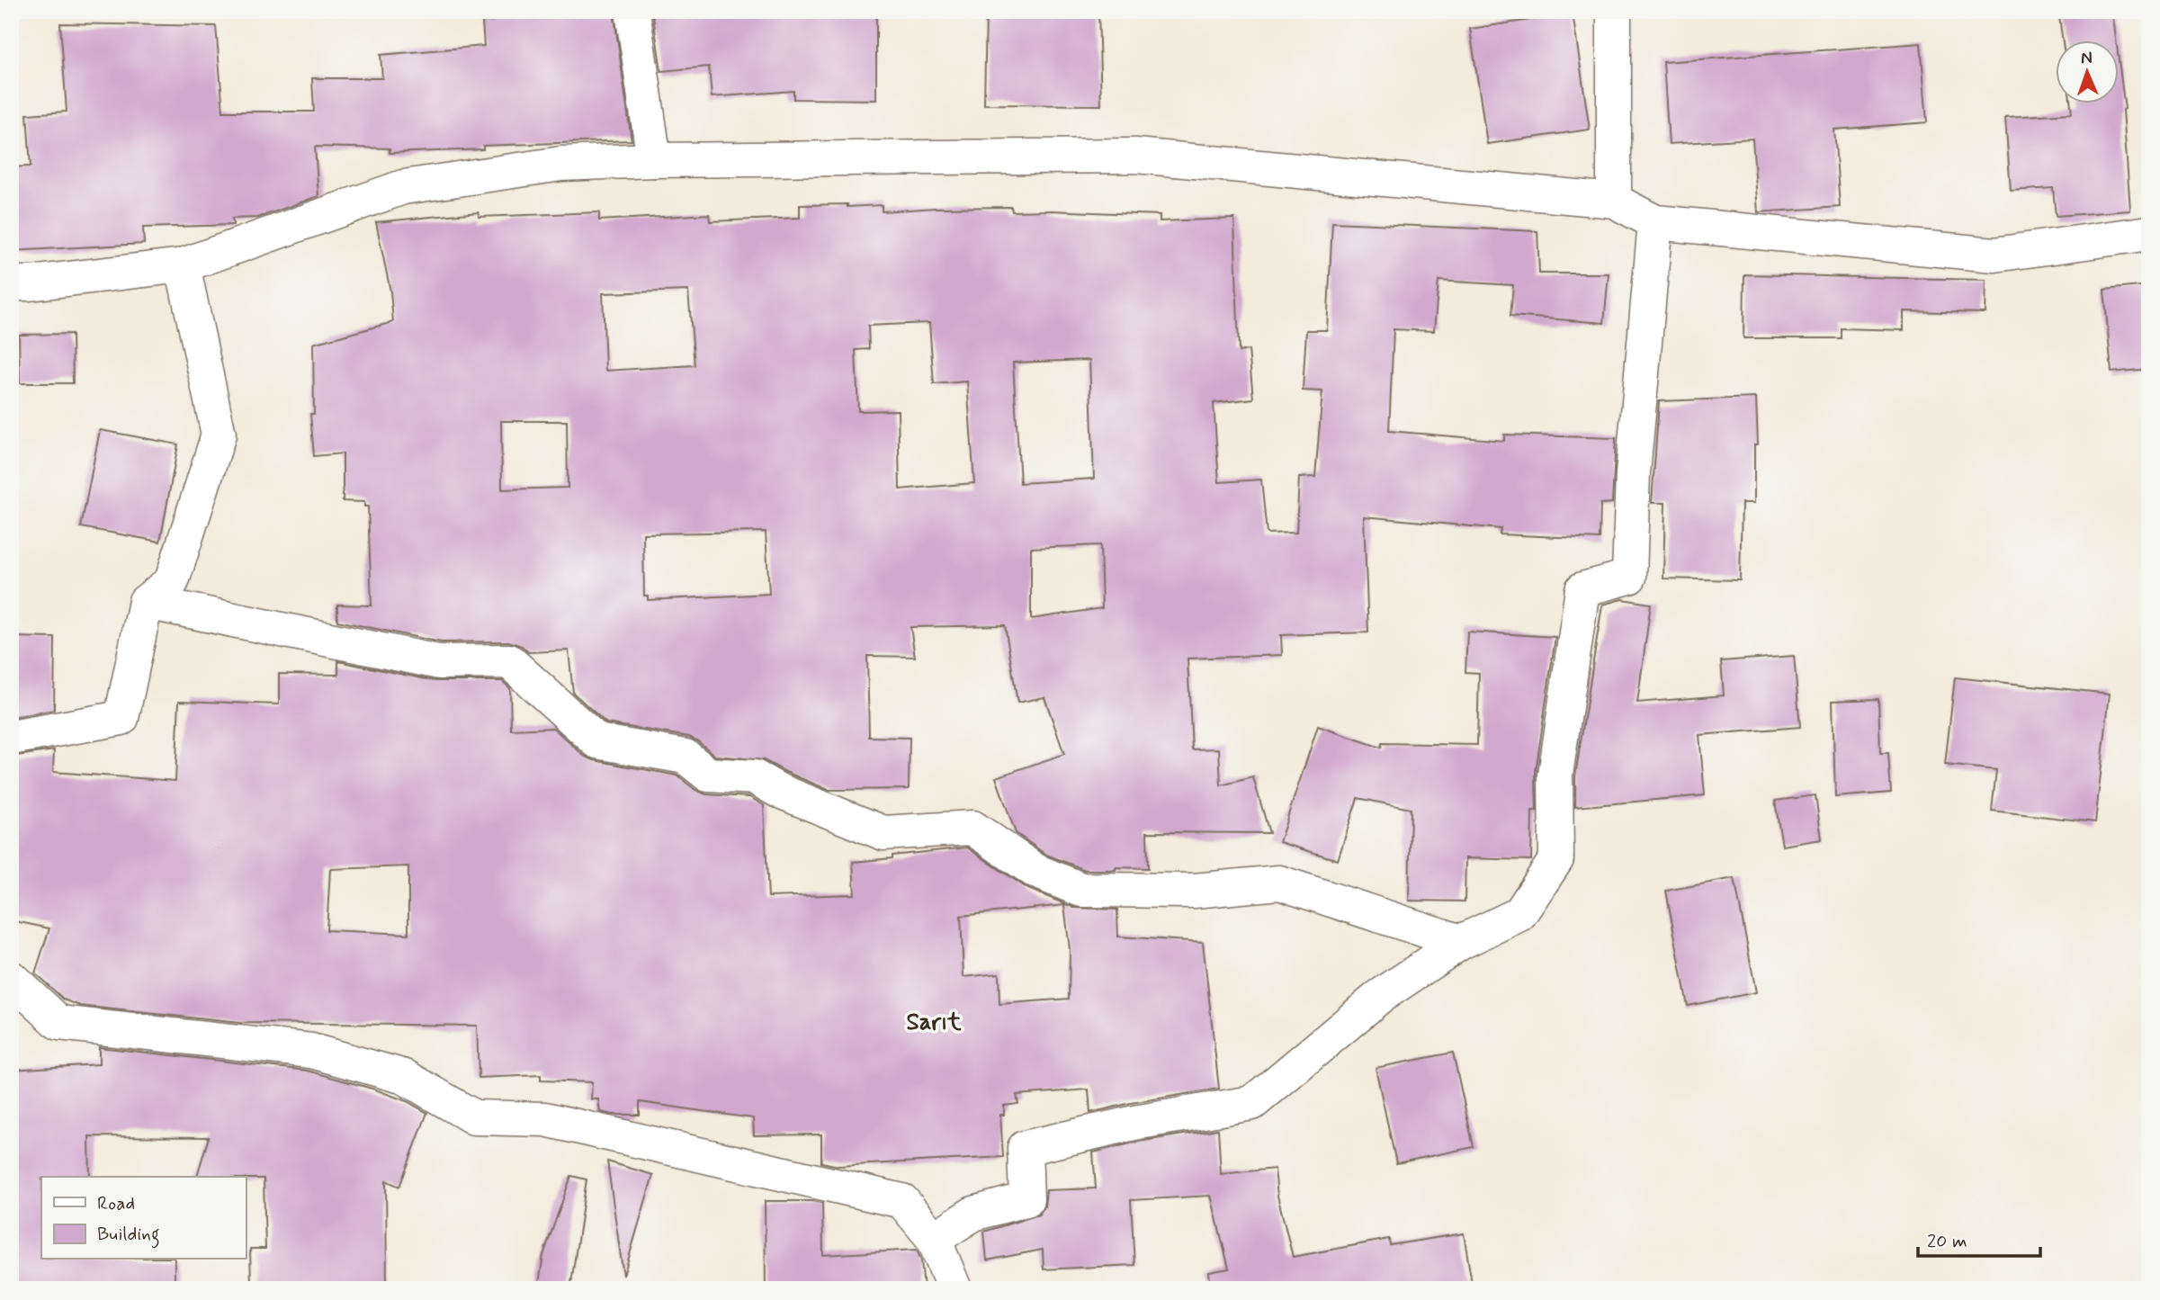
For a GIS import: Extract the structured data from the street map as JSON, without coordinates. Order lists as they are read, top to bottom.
{
  "districts": ["Sarıt"],
  "legend": ["Road", "Building"],
  "scale_bar": "20 m",
  "north": "top"
}
